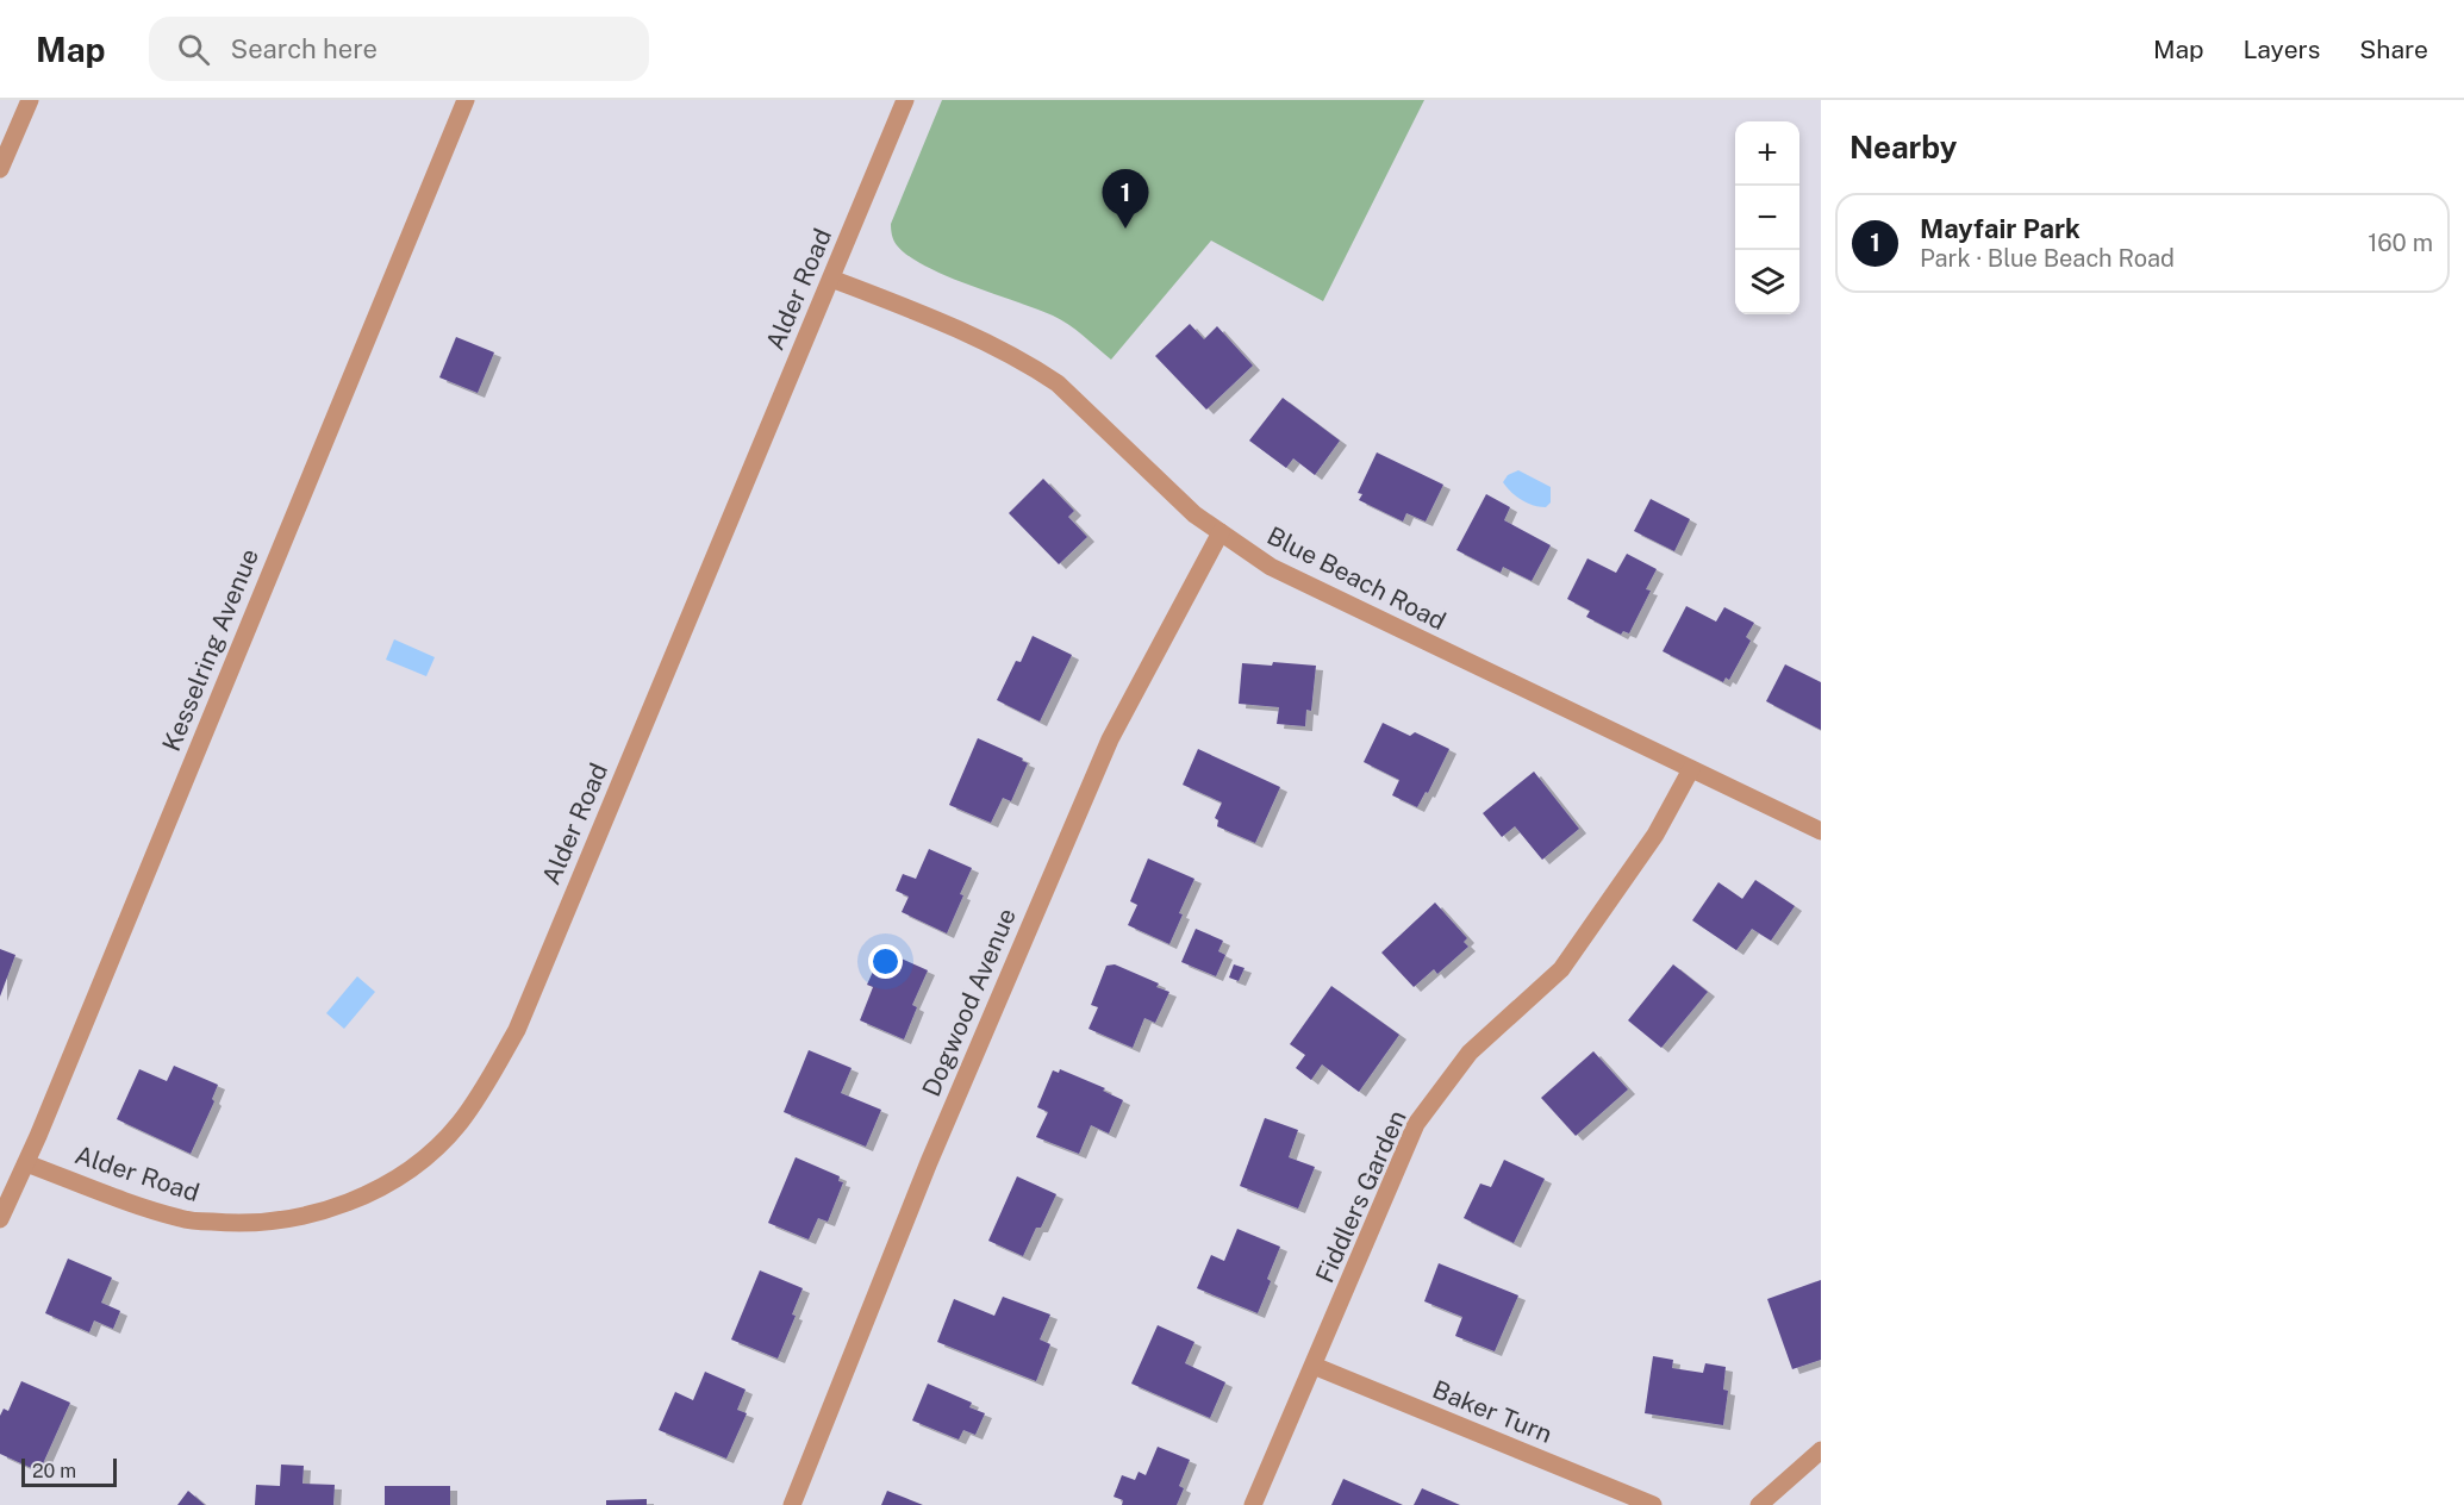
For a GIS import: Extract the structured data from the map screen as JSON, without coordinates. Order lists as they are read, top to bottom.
{
  "streets": {
    "street": [
      "Alder Road",
      "Blue Beach Road",
      "Kesselring Avenue",
      "Dogwood Avenue",
      "Fiddlers Garden",
      "Baker Turn"
    ]
  },
  "crossings": [
    ["Alder Road", "Blue Beach Road"],
    ["Alder Road", "Kesselring Avenue"],
    ["Blue Beach Road", "Dogwood Avenue"],
    ["Blue Beach Road", "Fiddlers Garden"],
    ["Fiddlers Garden", "Baker Turn"]
  ],
  "scale_bar": "20 m",
  "page": {
    "header": "Map",
    "search": "Search here",
    "nav": ["Map", "Layers", "Share"],
    "heading": "Nearby",
    "map_buttons": ["+", "−"],
    "pins": "1",
    "list": [
      {
        "mark": "1",
        "name": "Mayfair Park",
        "note": "Park · Blue Beach Road",
        "value": "160 m"
      }
    ],
    "scale": "20 m"
  }
}
